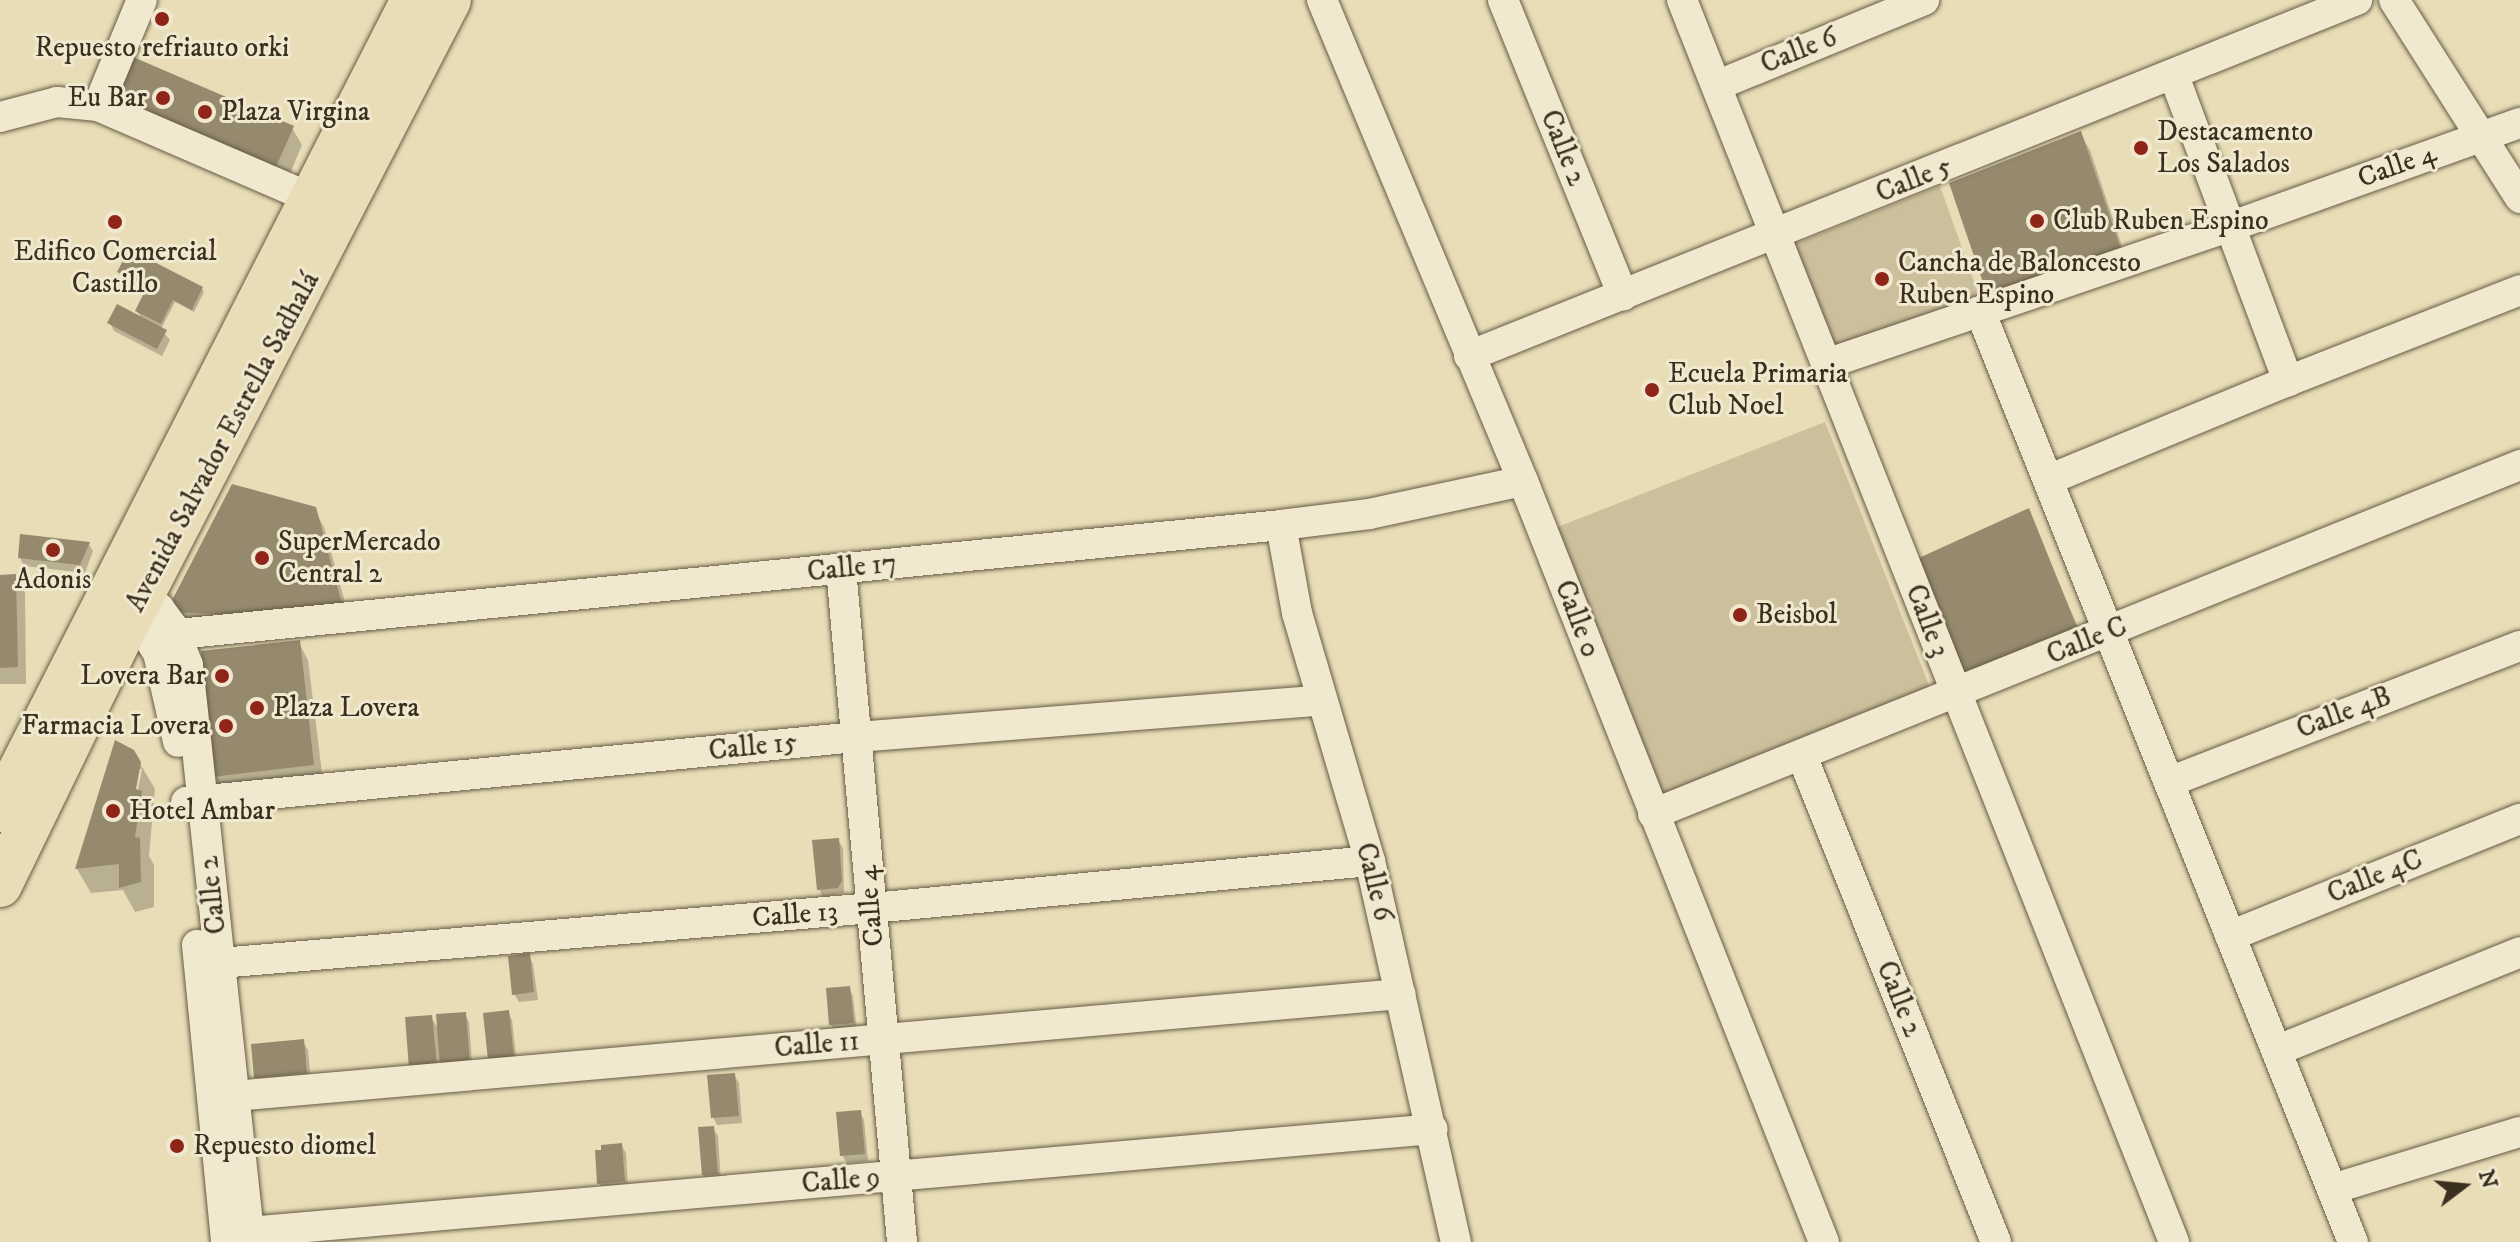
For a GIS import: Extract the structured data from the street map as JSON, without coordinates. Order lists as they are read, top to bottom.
{
  "streets": {
    "highway": ["Avenida Salvador Estrella Sadhalá"],
    "street": [
      "Calle 6",
      "Calle 2",
      "Calle 4",
      "Calle 5",
      "Calle 17",
      "Calle 0",
      "Calle 3",
      "Calle C",
      "Calle 4B",
      "Calle 15",
      "Calle 4C",
      "Calle 13",
      "Calle 11",
      "Calle 9"
    ]
  },
  "crossings": [
    ["Calle 6", "Calle 17"],
    ["Calle 6", "Calle 3"],
    ["Calle 6", "Calle 15"],
    ["Calle 6", "Calle 13"],
    ["Calle 6", "Calle 11"],
    ["Calle 6", "Calle 9"],
    ["Calle 2", "Calle 5"],
    ["Calle 2", "Avenida Salvador Estrella Sadhalá"],
    ["Calle 2", "Calle 17"],
    ["Calle 2", "Calle C"],
    ["Calle 2", "Calle 15"],
    ["Calle 2", "Calle 13"],
    ["Calle 2", "Calle 11"],
    ["Calle 2", "Calle 9"],
    ["Calle 4", "Calle 17"],
    ["Calle 4", "Calle 3"],
    ["Calle 4", "Calle 15"],
    ["Calle 4", "Calle 13"],
    ["Calle 4", "Calle 11"],
    ["Calle 4", "Calle 9"],
    ["Calle 5", "Calle 0"],
    ["Calle 5", "Calle 3"],
    ["Calle 17", "Calle 0"],
    ["Calle 0", "Calle C"],
    ["Calle 3", "Calle C"]
  ],
  "places": [
    "Repuesto refriauto orki",
    "Eu Bar",
    "Plaza Virgina",
    "Destacamento Los Salados",
    "Club Ruben Espino",
    "Edifico Comercial Castillo",
    "Cancha de Baloncesto Ruben Espino",
    "Ecuela Primaria Club Noel",
    "Adonis",
    "SuperMercado Central 2",
    "Beisbol",
    "Lovera Bar",
    "Plaza Lovera",
    "Farmacia Lovera",
    "Hotel Ambar",
    "Repuesto diomel"
  ],
  "north": "right"
}
